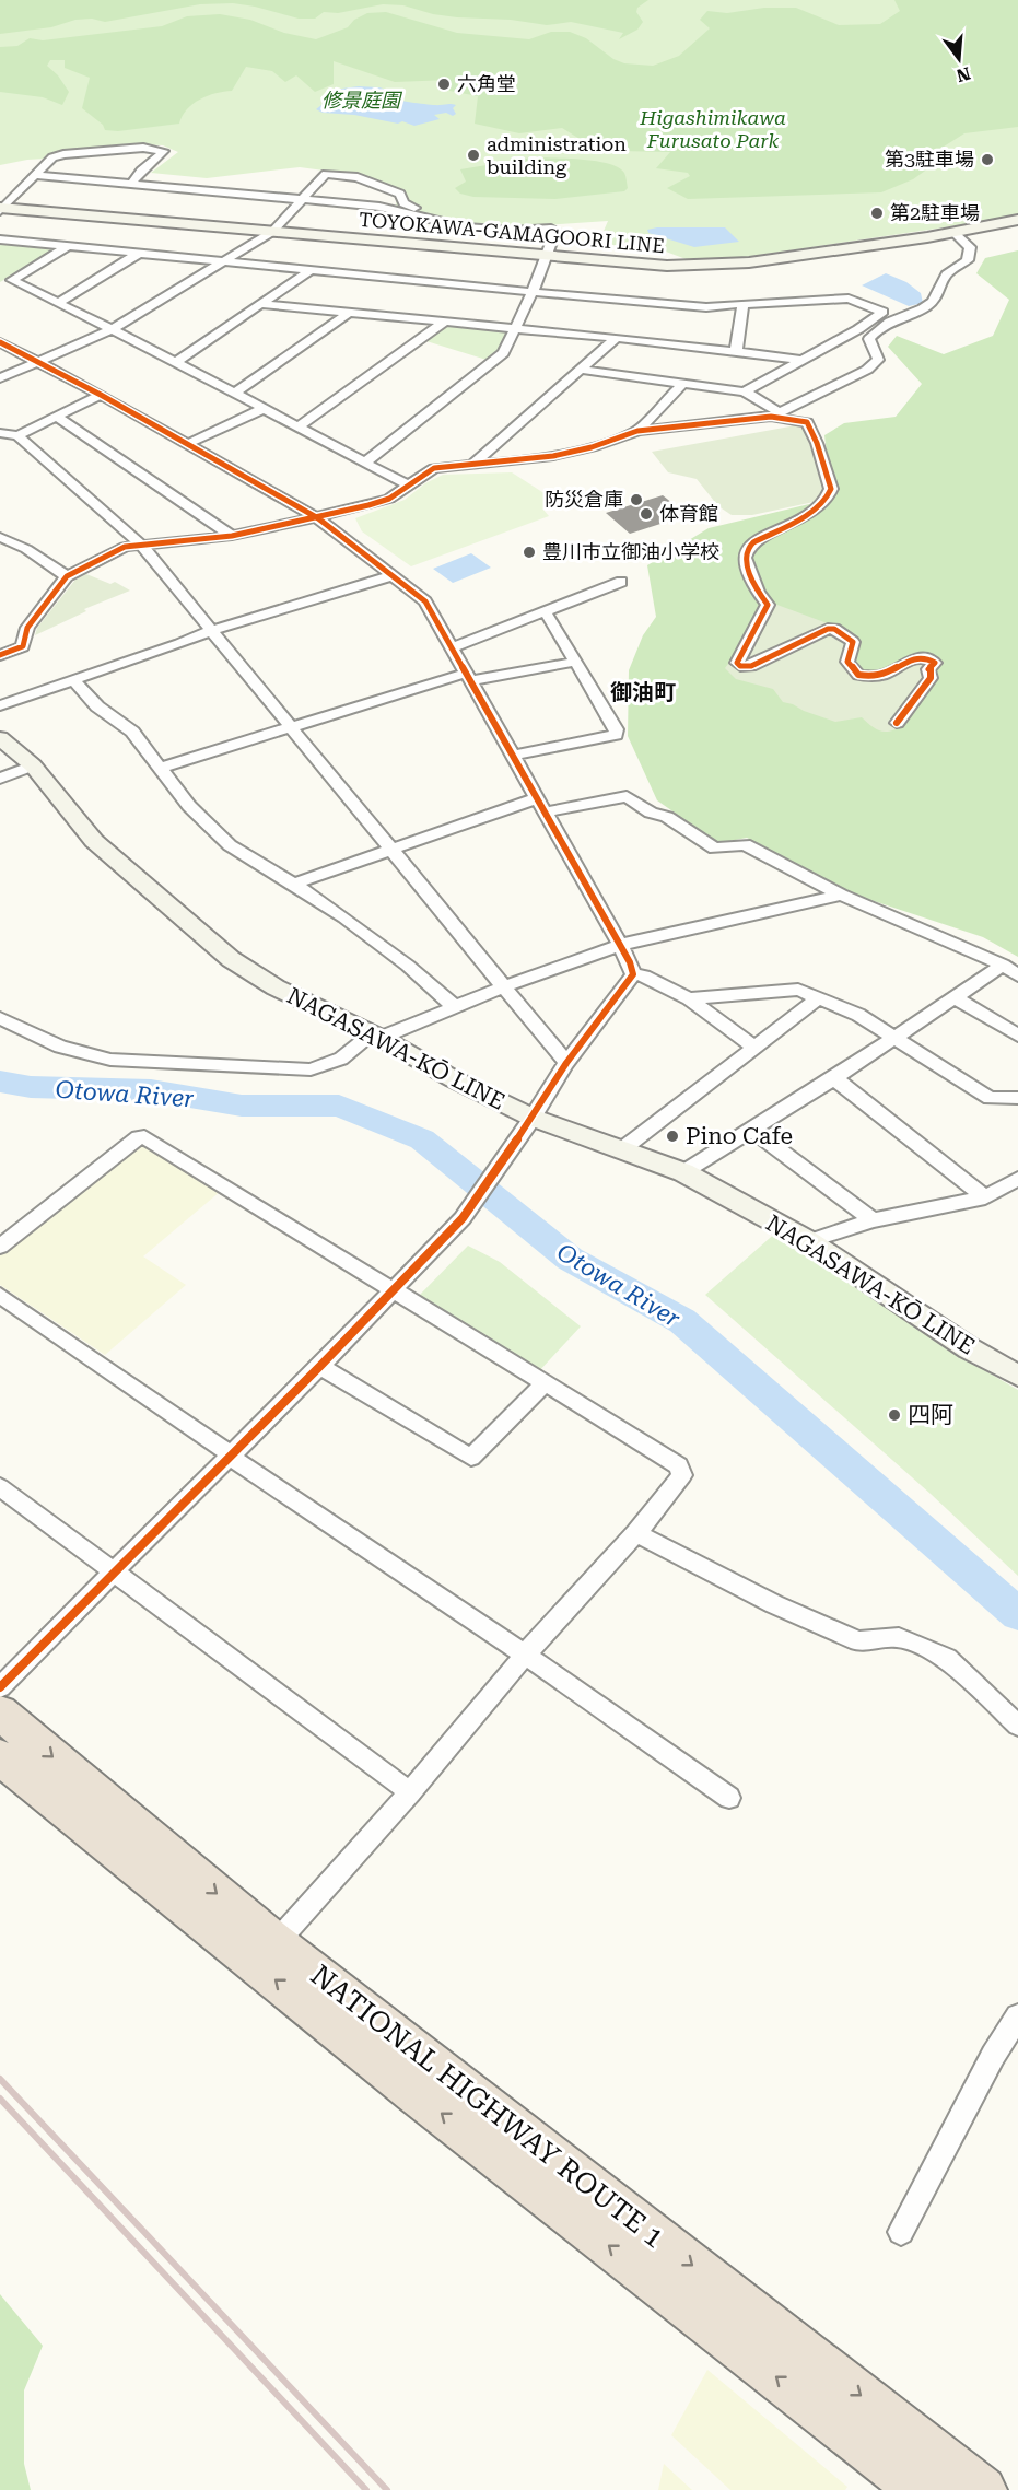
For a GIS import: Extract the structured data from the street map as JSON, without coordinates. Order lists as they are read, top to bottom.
{
  "streets": {
    "highway": ["NATIONAL HIGHWAY ROUTE 1"],
    "main road": ["TOYOKAWA-GAMAGOORI LINE", "NAGASAWA-KŌ LINE"]
  },
  "districts": ["御油町"],
  "water": ["Otowa River"],
  "parks": ["修景庭園", "Higashimikawa Furusato Park"],
  "places": [
    "六角堂",
    "administration building",
    "第3駐車場",
    "第2駐車場",
    "防災倉庫",
    "体育館",
    "豊川市立御油小学校",
    "Pino Cafe",
    "四阿"
  ],
  "north": "bottom"
}
